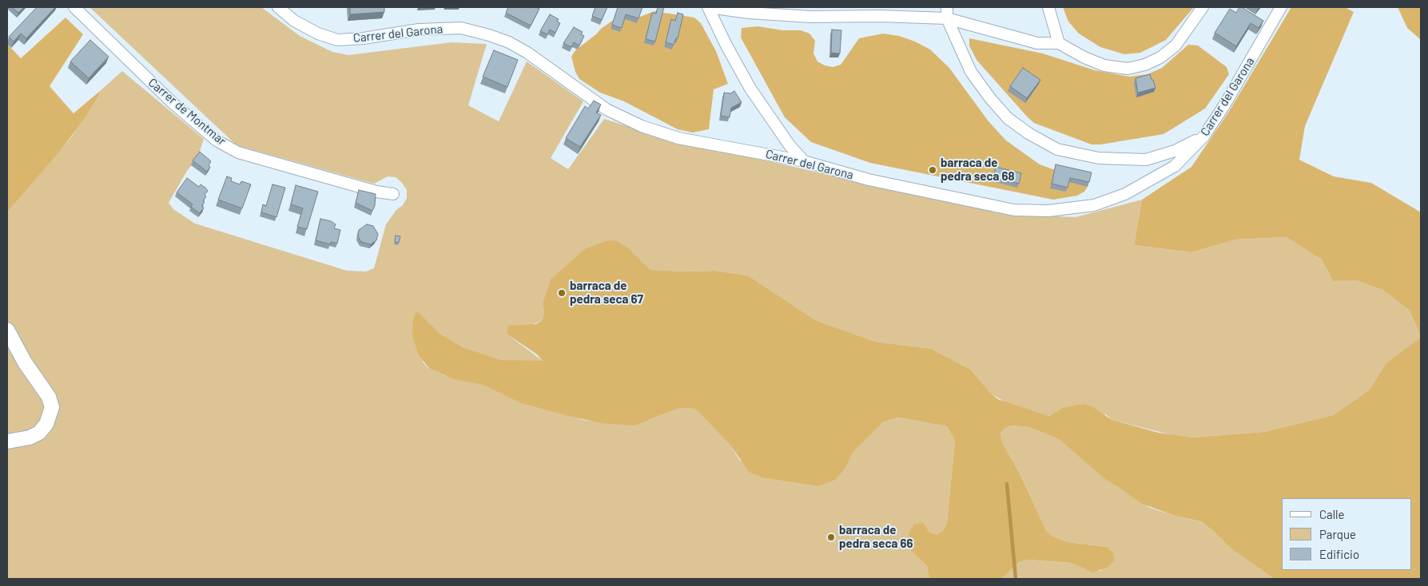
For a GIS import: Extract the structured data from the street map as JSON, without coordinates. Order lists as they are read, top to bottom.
{
  "streets": {
    "street": ["Carrer del Garona", "Carrer de Montmar"]
  },
  "places": ["barraca de pedra seca 68", "barraca de pedra seca 67", "barraca de pedra seca 66"],
  "legend": ["Calle", "Parque", "Edificio"]
}
